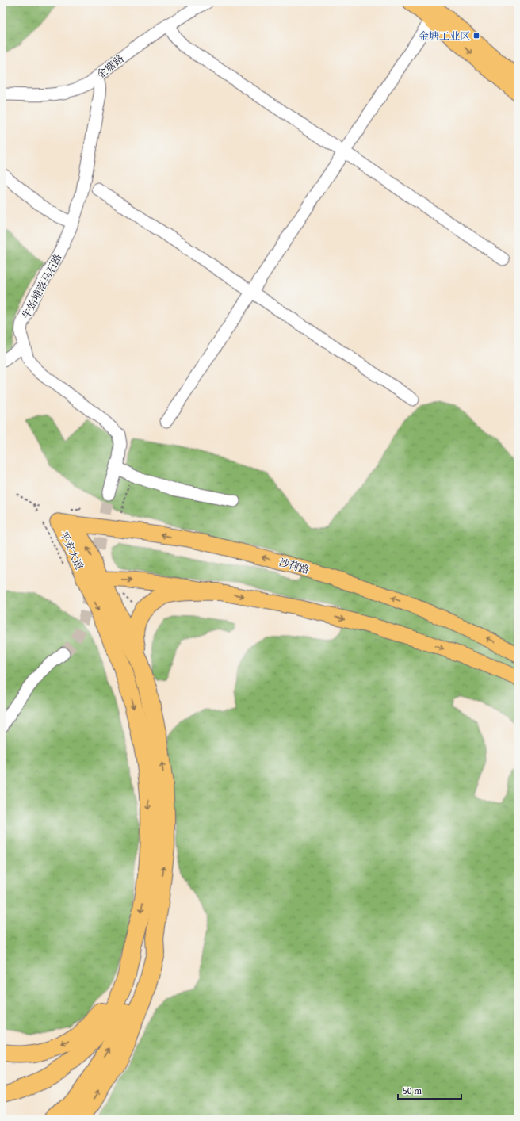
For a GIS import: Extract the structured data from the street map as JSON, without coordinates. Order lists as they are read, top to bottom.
{
  "streets": {
    "main road": ["平安大道", "沙荷路"],
    "street": ["金塘路", "牛始埔落马石路"]
  },
  "crossings": [
    ["金塘路", "牛始埔落马石路"],
    ["平安大道", "沙荷路"]
  ],
  "places": {
    "transit": ["金塘工业区"]
  },
  "scale_bar": "50 m"
}
